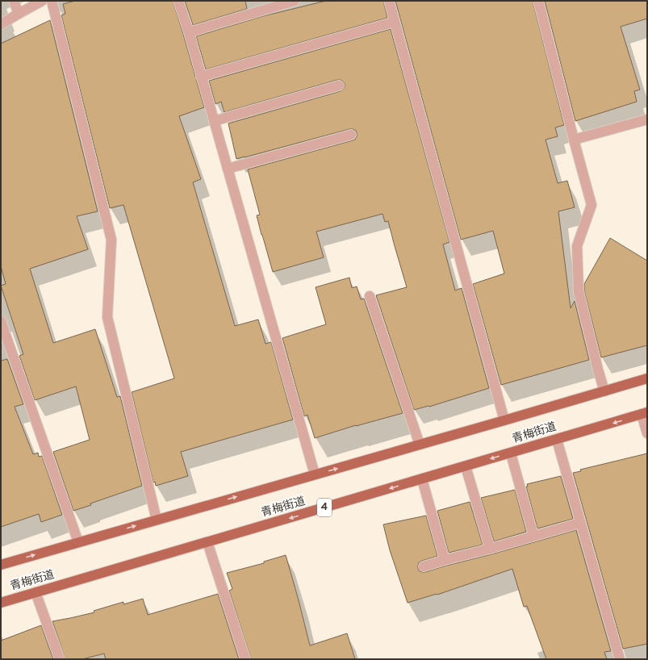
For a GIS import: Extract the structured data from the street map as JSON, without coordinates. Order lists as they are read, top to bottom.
{
  "streets": {
    "main road": ["青梅街道", "4"]
  }
}
